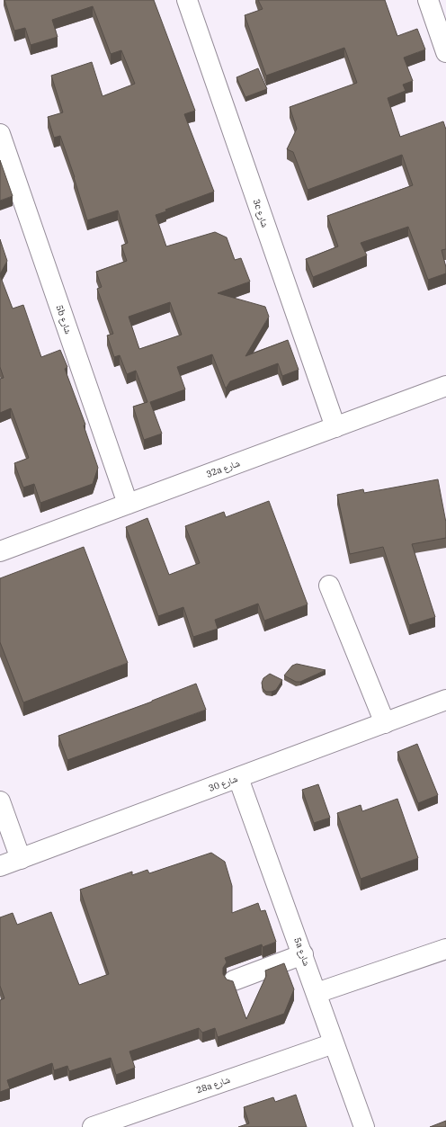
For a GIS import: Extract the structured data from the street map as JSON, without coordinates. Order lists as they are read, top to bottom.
{
  "streets": {
    "street": [
      "3c شارع",
      "5b شارع",
      "32a شارع",
      "شارع 30",
      "5a شارع",
      "28a شارع"
    ]
  },
  "crossings": [
    ["3c شارع", "32a شارع"],
    ["5b شارع", "32a شارع"],
    ["شارع 30", "5a شارع"],
    ["5a شارع", "28a شارع"]
  ]
}
